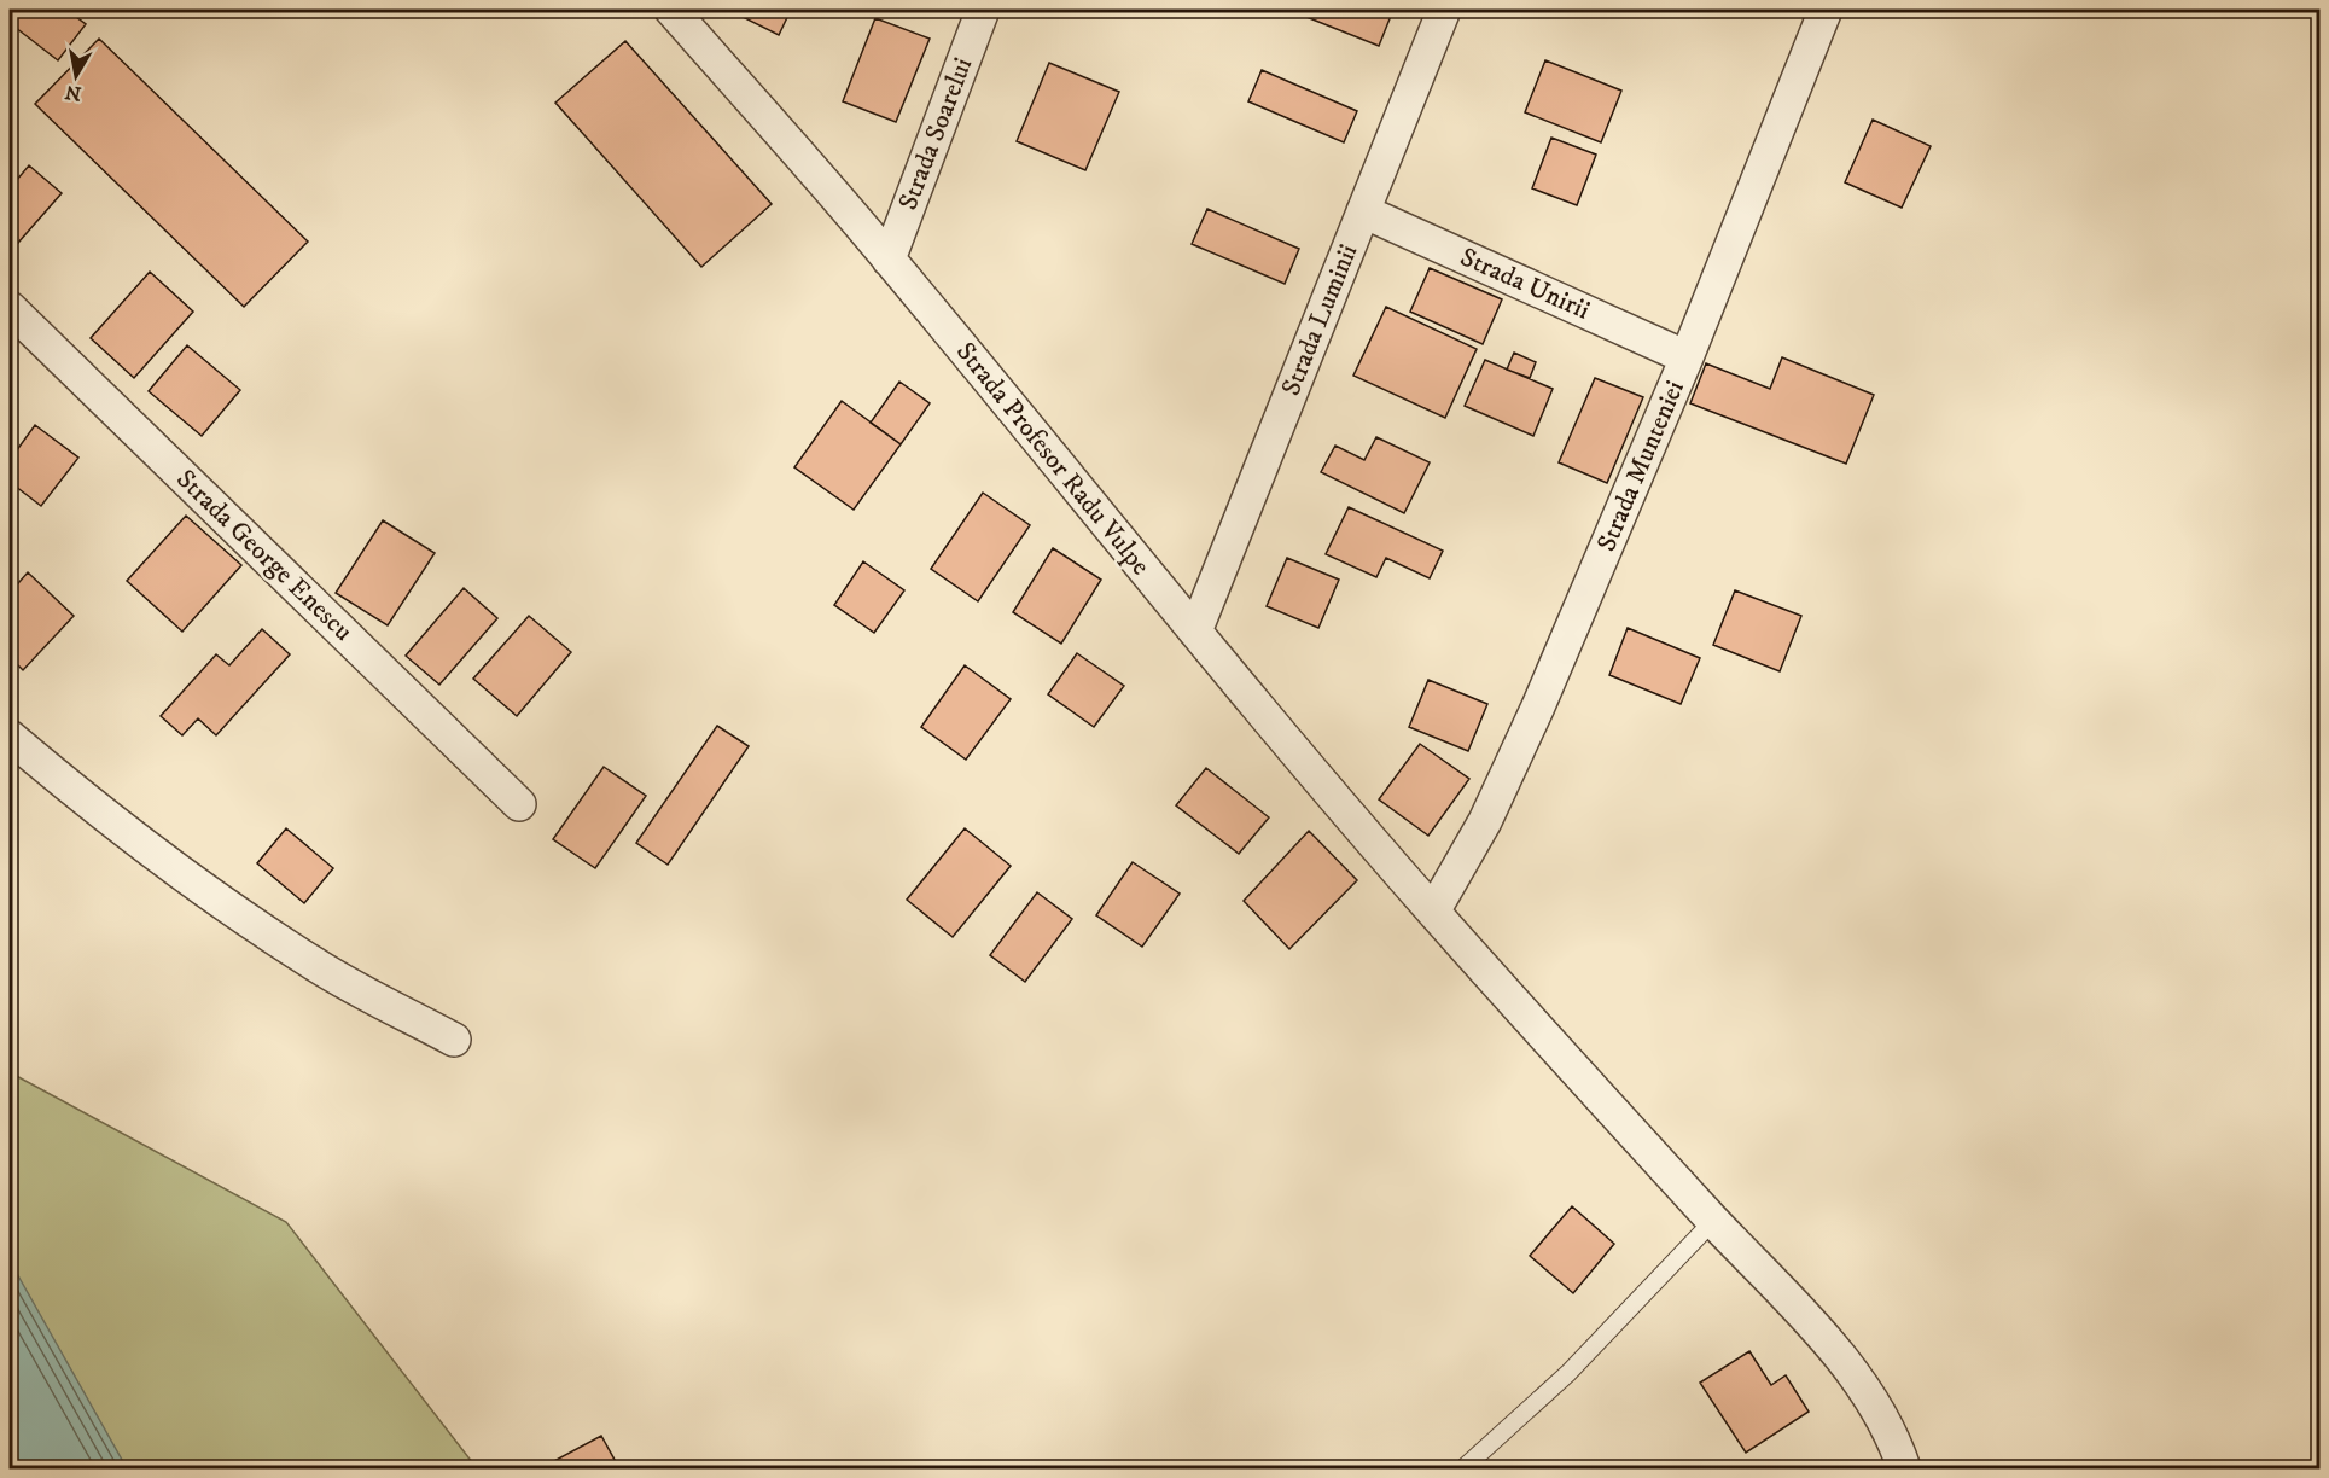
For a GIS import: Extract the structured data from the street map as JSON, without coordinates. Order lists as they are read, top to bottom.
{
  "streets": {
    "street": [
      "Strada Soarelui",
      "Strada Unirii",
      "Strada Luminii",
      "Strada Profesor Radu Vulpe",
      "Strada Munteniei",
      "Strada George Enescu"
    ]
  },
  "crossings": [
    ["Strada Soarelui", "Strada Profesor Radu Vulpe"],
    ["Strada Unirii", "Strada Luminii"],
    ["Strada Unirii", "Strada Munteniei"],
    ["Strada Luminii", "Strada Profesor Radu Vulpe"],
    ["Strada Profesor Radu Vulpe", "Strada Munteniei"]
  ],
  "north": "bottom"
}
